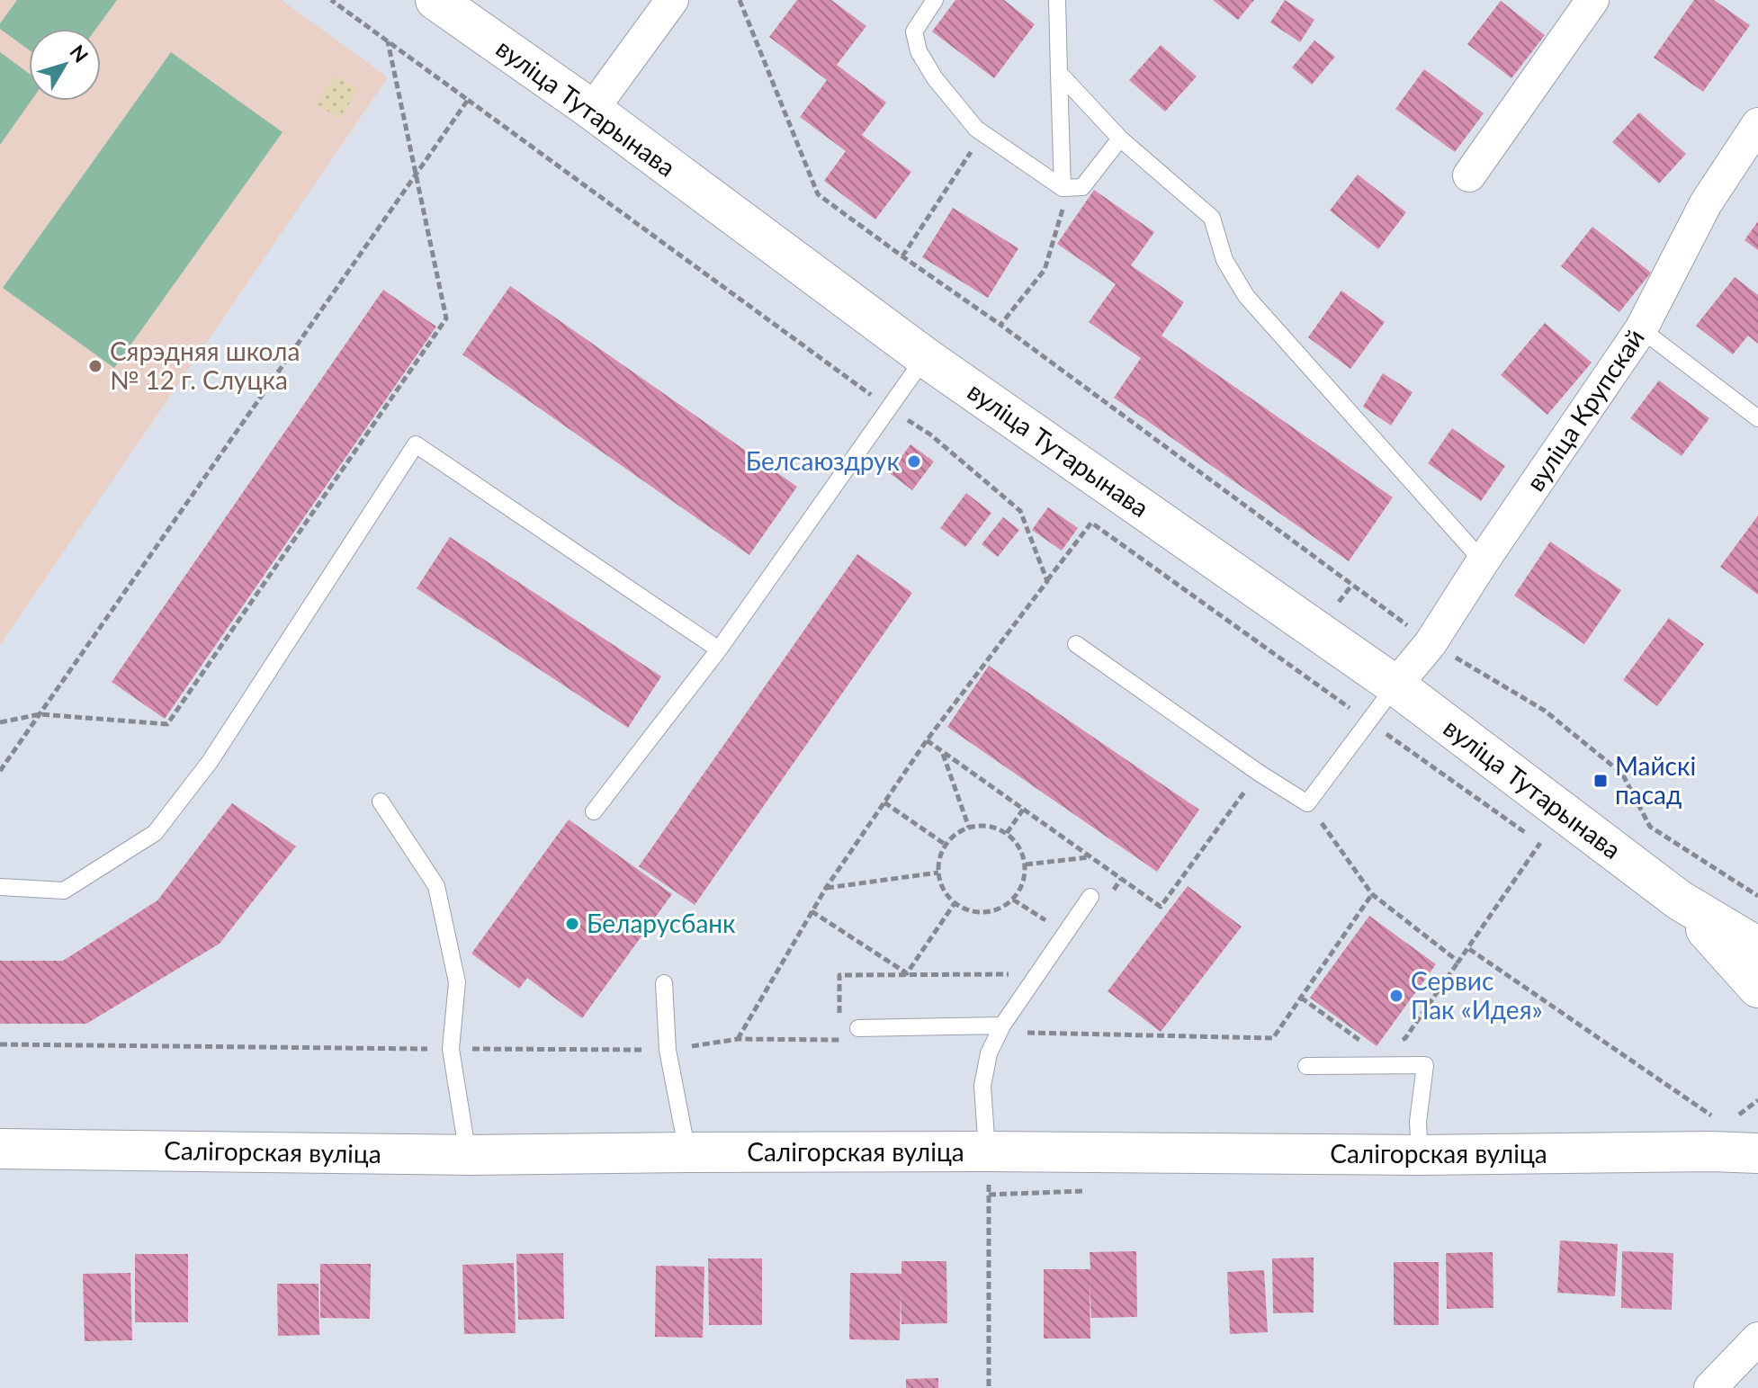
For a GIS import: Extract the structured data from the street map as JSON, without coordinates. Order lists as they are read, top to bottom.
{
  "streets": {
    "main road": ["вуліца Тутарынава", "Салігорская вуліца"],
    "street": ["вуліца Крупскай"]
  },
  "crossings": [
    ["вуліца Тутарынава", "вуліца Крупскай"]
  ],
  "places": {
    "other": [
      "Сярэдняя школа № 12 г. Слуцка",
      "Белсаюздрук",
      "Беларусбанк",
      "Сервис Пак «Идея»"
    ],
    "transit": ["Майскі пасад"]
  },
  "north": "top right"
}
